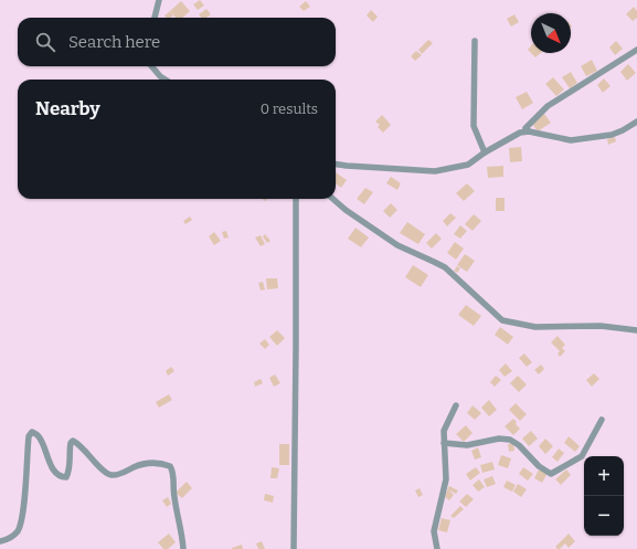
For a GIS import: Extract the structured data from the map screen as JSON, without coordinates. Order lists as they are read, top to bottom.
{
  "north": "bottom right",
  "page": {
    "search": "Search here",
    "heading": ["Nearby", "0 results"],
    "map_buttons": ["+", "−"]
  }
}
